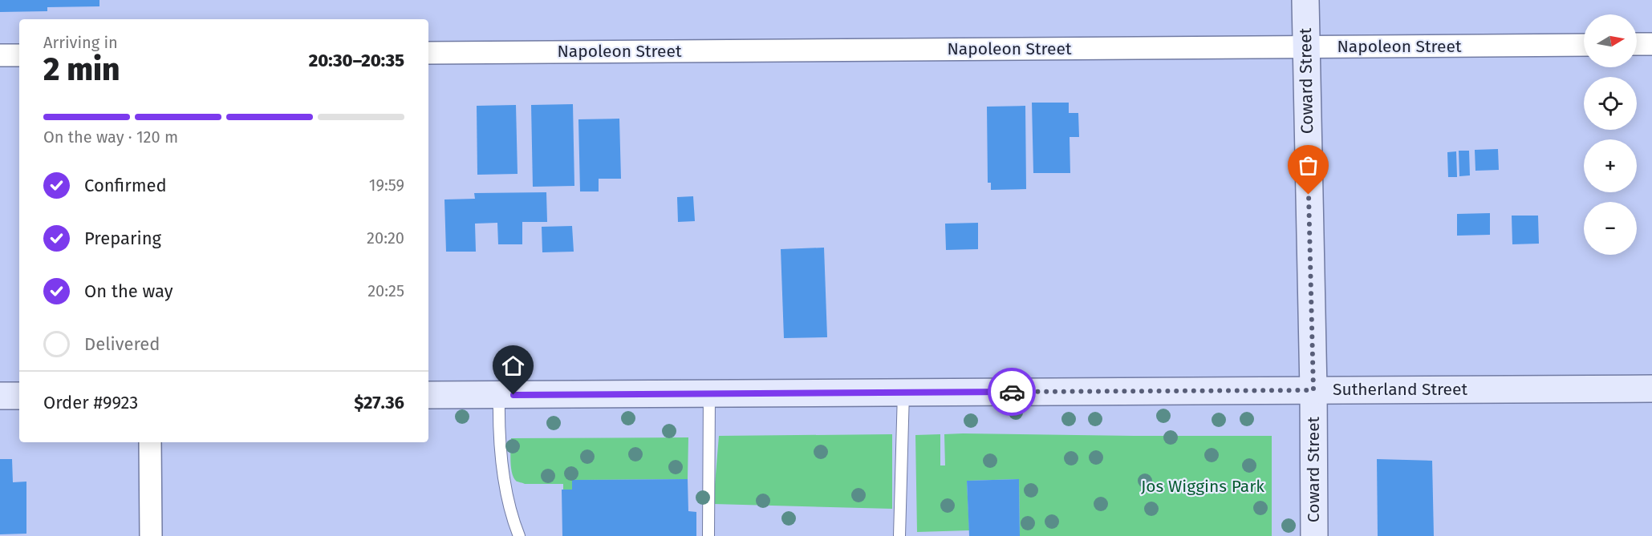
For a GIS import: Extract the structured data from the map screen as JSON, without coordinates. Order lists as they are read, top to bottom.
{
  "streets": {
    "street": ["Napoleon Street", "Coward Street", "Sutherland Street"]
  },
  "crossings": [
    ["Napoleon Street", "Coward Street"],
    ["Coward Street", "Sutherland Street"]
  ],
  "parks": ["Jos Wiggins Park"],
  "north": "right",
  "page": {
    "map_buttons": ["+", "−"],
    "heading": ["2 min", "Arriving in", "20:30–20:35"],
    "panel": ["Order #9923", "$27.36"],
    "bar": "On the way · 120 m",
    "list": [
      ["Confirmed", "19:59"],
      ["Preparing", "20:20"],
      ["On the way", "20:25"],
      "Delivered"
    ]
  }
}
